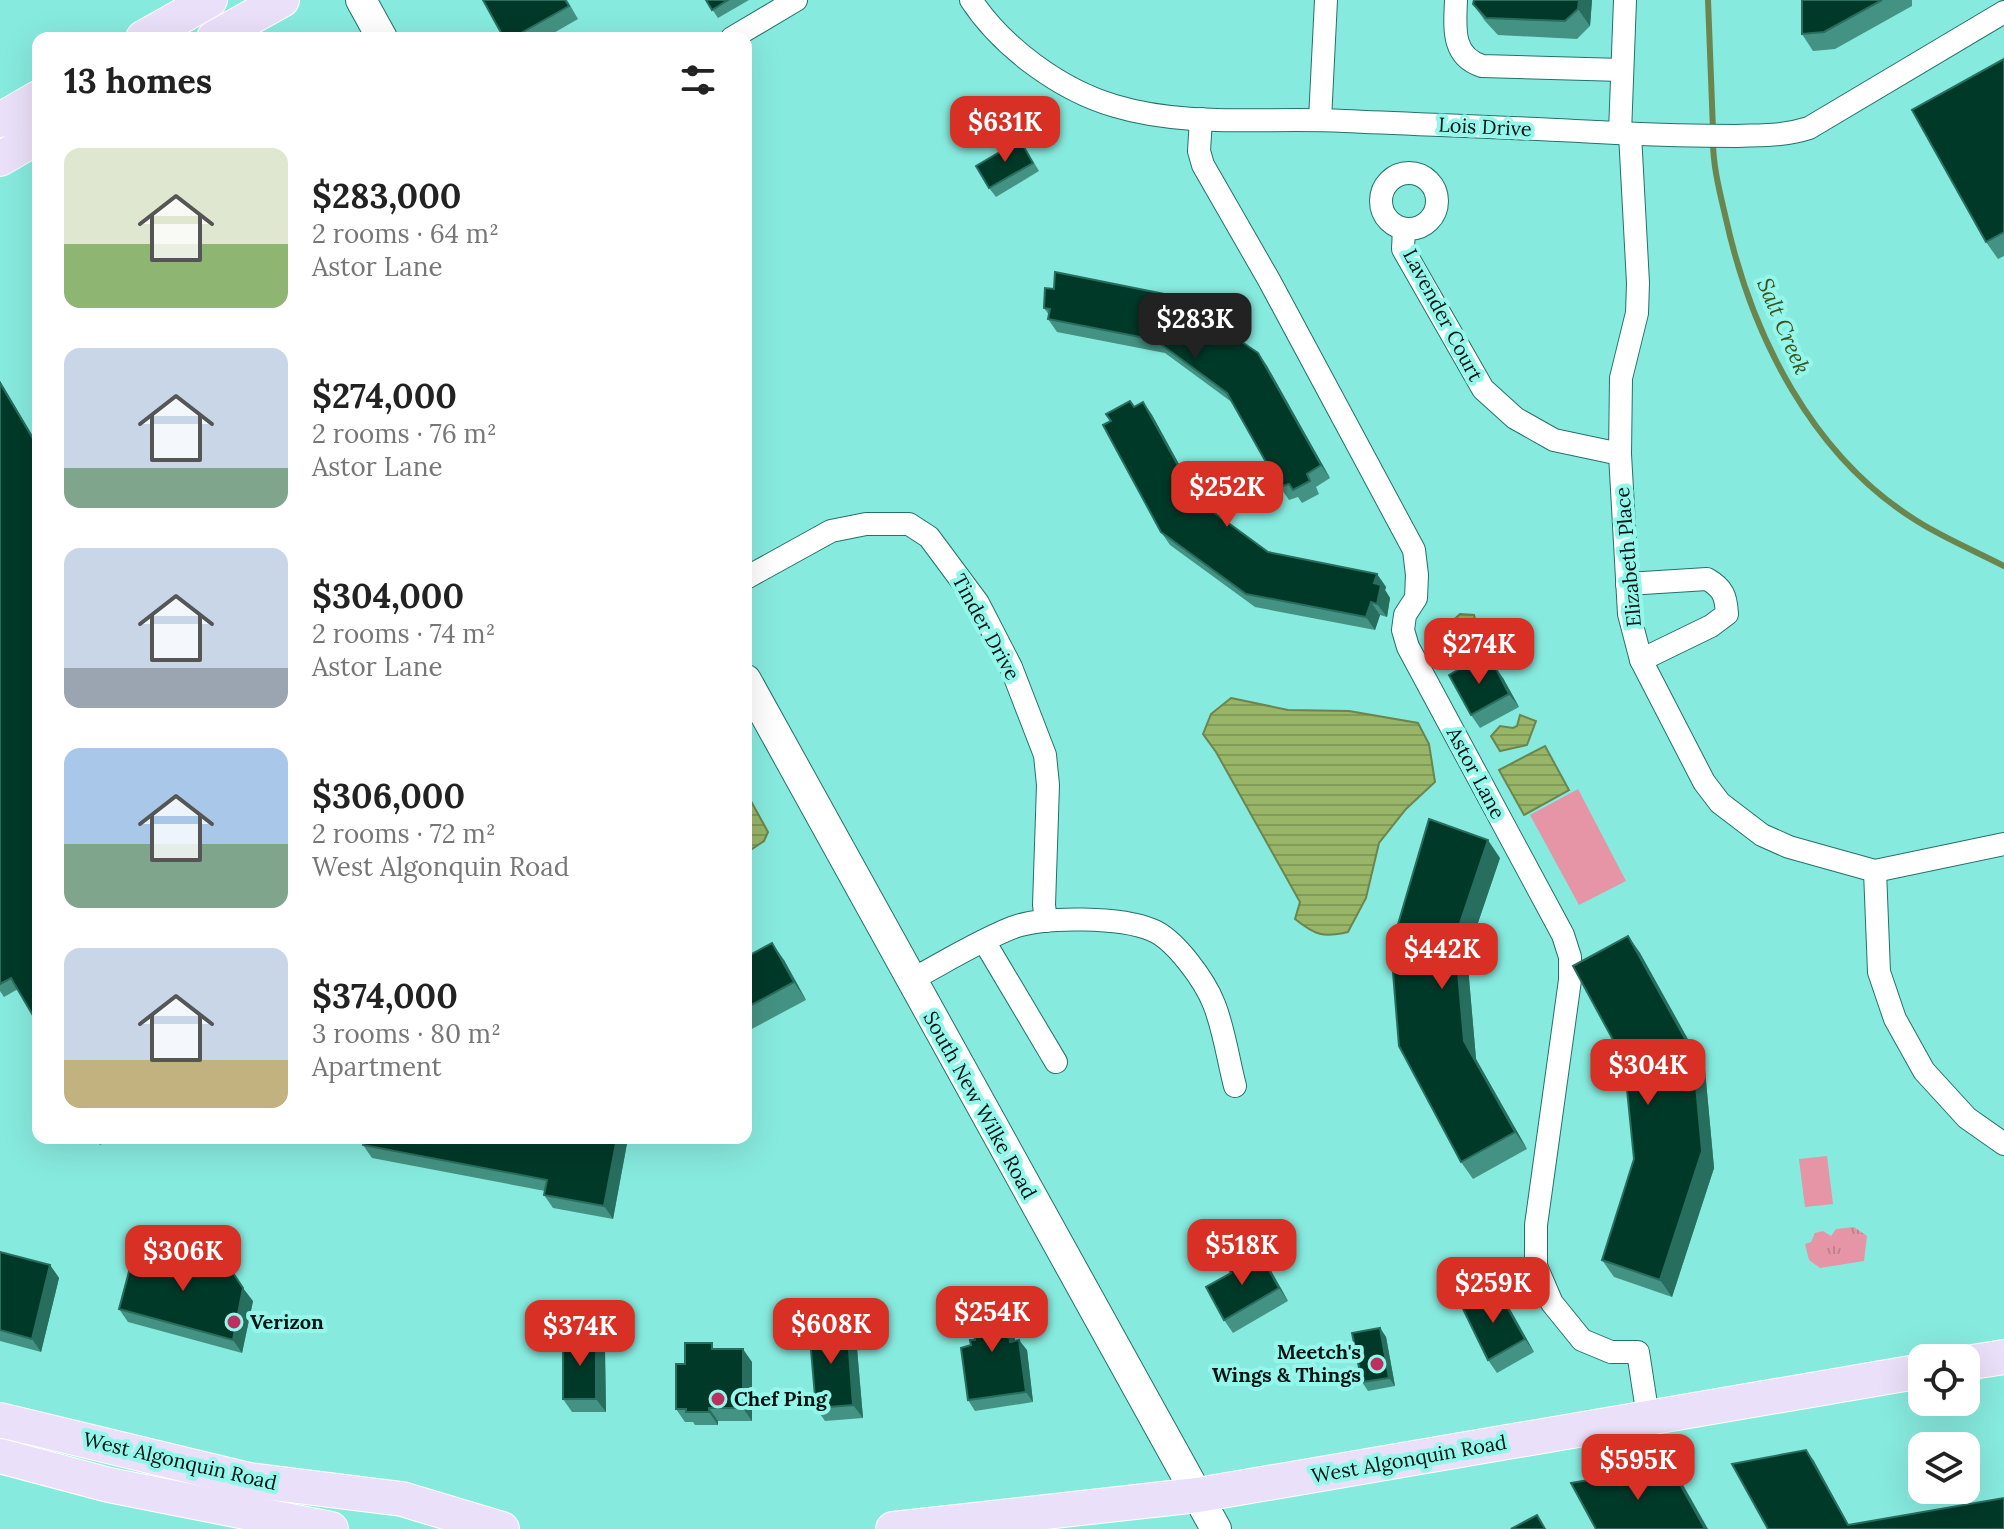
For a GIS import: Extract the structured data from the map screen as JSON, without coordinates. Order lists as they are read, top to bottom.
{
  "streets": {
    "main road": ["South New Wilke Road", "West Algonquin Road"],
    "street": [
      "Lois Drive",
      "Lavender Court",
      "Elizabeth Place",
      "Tinder Drive",
      "Astor Lane"
    ]
  },
  "crossings": [
    ["Lois Drive", "Elizabeth Place"],
    ["Lois Drive", "Astor Lane"],
    ["Lavender Court", "Elizabeth Place"],
    ["Astor Lane", "West Algonquin Road"],
    ["South New Wilke Road", "West Algonquin Road"]
  ],
  "water": ["Salt Creek"],
  "places": ["Verizon", "Meetch's Wings & Things", "Chef Ping"],
  "page": {
    "heading": "13 homes",
    "price": [
      "$631K",
      "$283K",
      "$252K",
      "$274K",
      "$442K",
      "$304K",
      "$518K",
      "$306K",
      "$259K",
      "$254K",
      "$608K",
      "$374K",
      "$595K"
    ],
    "list": [
      {
        "name": "$283,000",
        "note": "2 rooms · 64 m² · Astor Lane"
      },
      {
        "name": "$274,000",
        "note": "2 rooms · 76 m² · Astor Lane"
      },
      {
        "name": "$304,000",
        "note": "2 rooms · 74 m² · Astor Lane"
      },
      {
        "name": "$306,000",
        "note": "2 rooms · 72 m² · West Algonquin Road"
      },
      {
        "name": "$374,000",
        "note": "3 rooms · 80 m² · Apartment"
      }
    ]
  }
}
